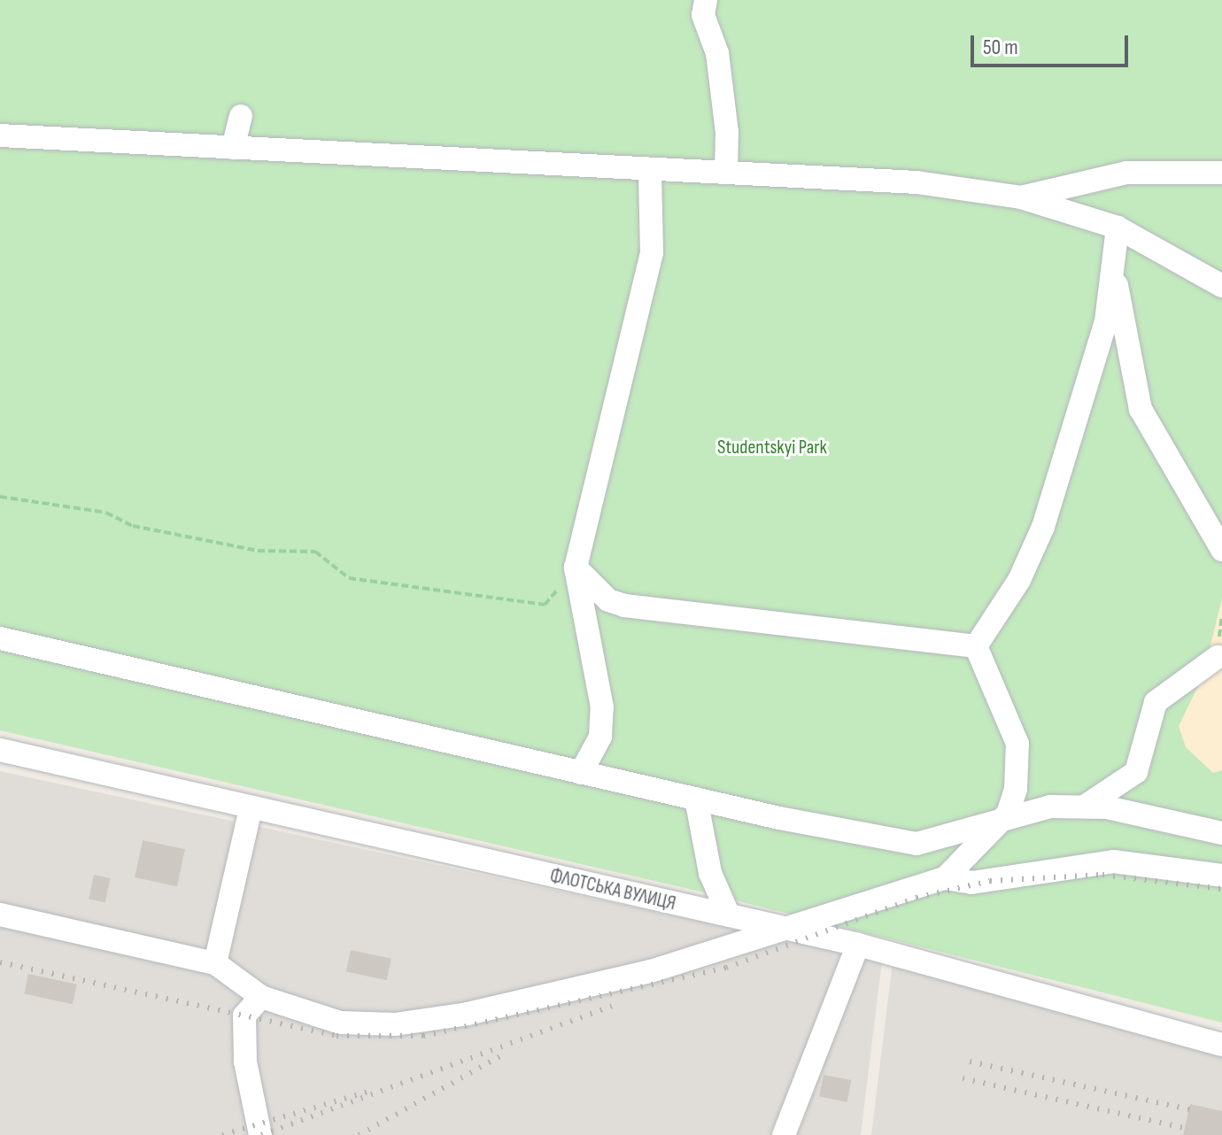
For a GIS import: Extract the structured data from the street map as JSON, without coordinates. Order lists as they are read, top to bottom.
{
  "streets": {
    "street": ["ФЛОТСЬКА ВУЛИЦЯ"]
  },
  "parks": ["Studentskyi Park"],
  "scale_bar": "50 m"
}
